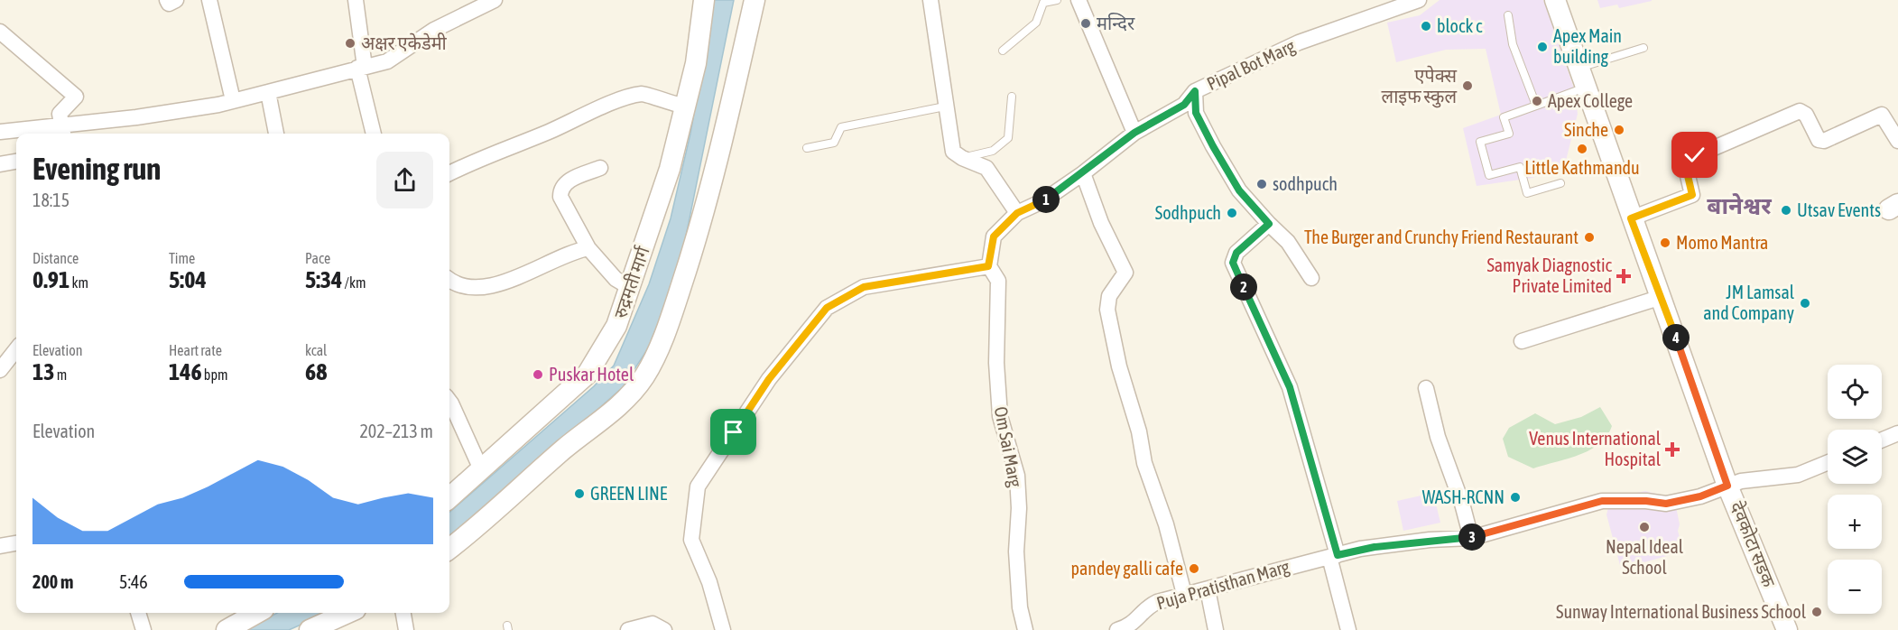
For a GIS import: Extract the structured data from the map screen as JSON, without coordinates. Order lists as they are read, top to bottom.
{
  "streets": {
    "street": [
      "Pipal Bot Marg",
      "रुद्रमती मार्ग",
      "Om Sai Marg",
      "देवकोटा सडक",
      "Puja Pratisthan Marg"
    ]
  },
  "crossings": [
    ["Pipal Bot Marg", "Om Sai Marg"],
    ["देवकोटा सडक", "Puja Pratisthan Marg"]
  ],
  "districts": ["बानेश्वर"],
  "places": {
    "other": [
      "मन्दिर",
      "block c",
      "अक्षर एकेडेमी",
      "Apex Main building",
      "एपेक्स लाइफ स्कुल",
      "Apex College",
      "Sinche",
      "Little Kathmandu",
      "sodhpuch",
      "Utsav Events",
      "Sodhpuch",
      "The Burger and Crunchy Friend Restaurant",
      "Momo Mantra",
      "JM Lamsal and Company",
      "Puskar Hotel",
      "GREEN LINE",
      "WASH-RCNN",
      "Nepal Ideal School",
      "pandey galli cafe",
      "Sunway International Business School"
    ],
    "health": ["Samyak Diagnostic Private Limited", "Venus International Hospital"]
  },
  "page": {
    "heading": ["Evening run", "18:15"],
    "pins": [
      "1",
      "2",
      "4",
      "3"
    ],
    "stats": [
      ["Distance", "0.91 km"],
      ["Time", "5:04"],
      ["Pace", "5:34 /km"],
      ["Elevation", "13 m"],
      ["Heart rate", "146 bpm"],
      ["kcal", "68"]
    ],
    "map_buttons": ["+", "−"],
    "chart": ["Elevation", "202–213 m"],
    "list": [
      {
        "name": "200 m",
        "note": "5:46"
      }
    ]
  }
}
